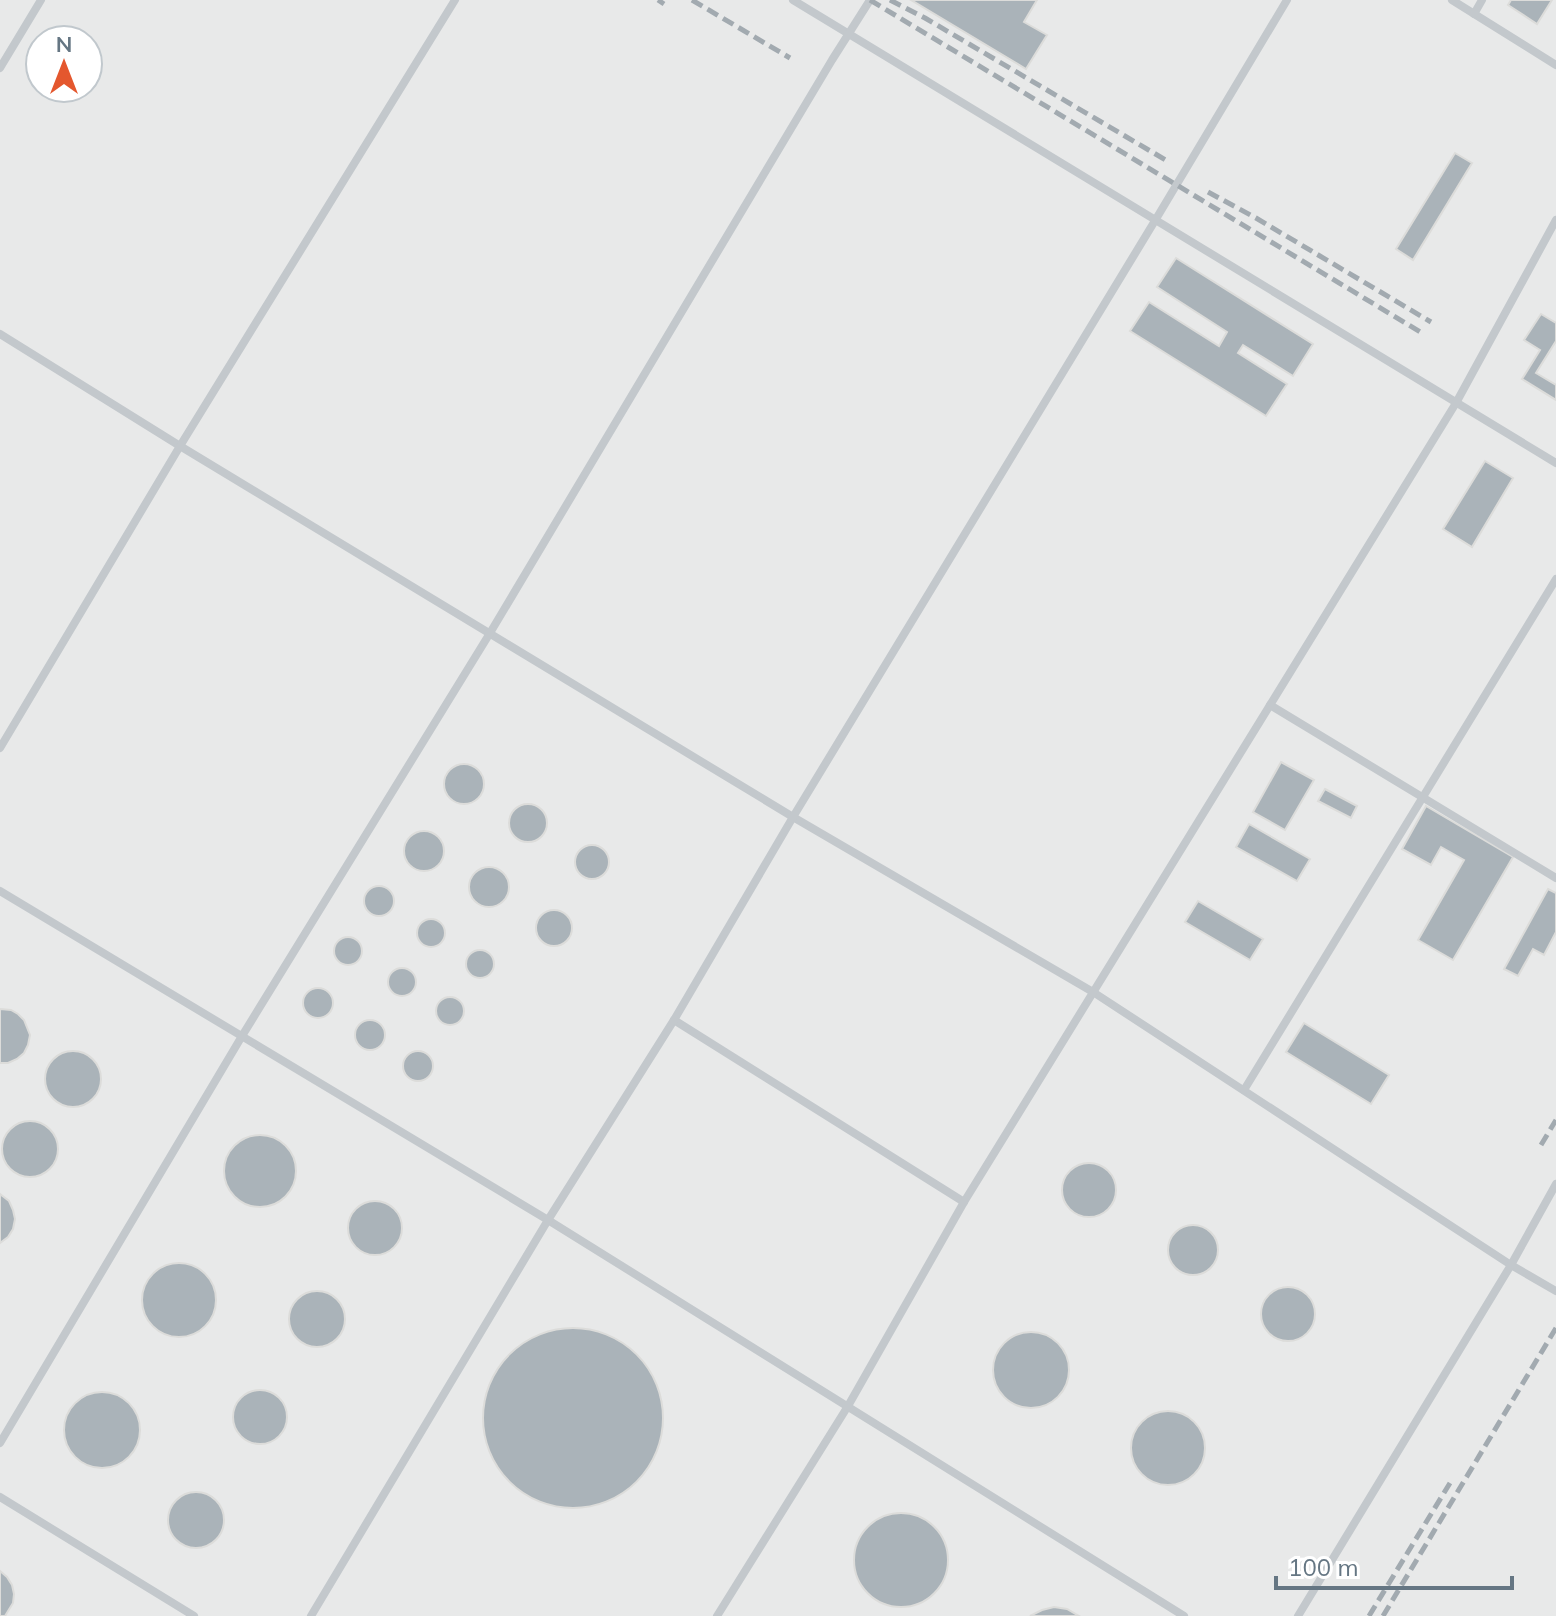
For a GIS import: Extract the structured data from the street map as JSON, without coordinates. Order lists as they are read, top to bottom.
{
  "scale_bar": "100 m",
  "north": "top"
}
